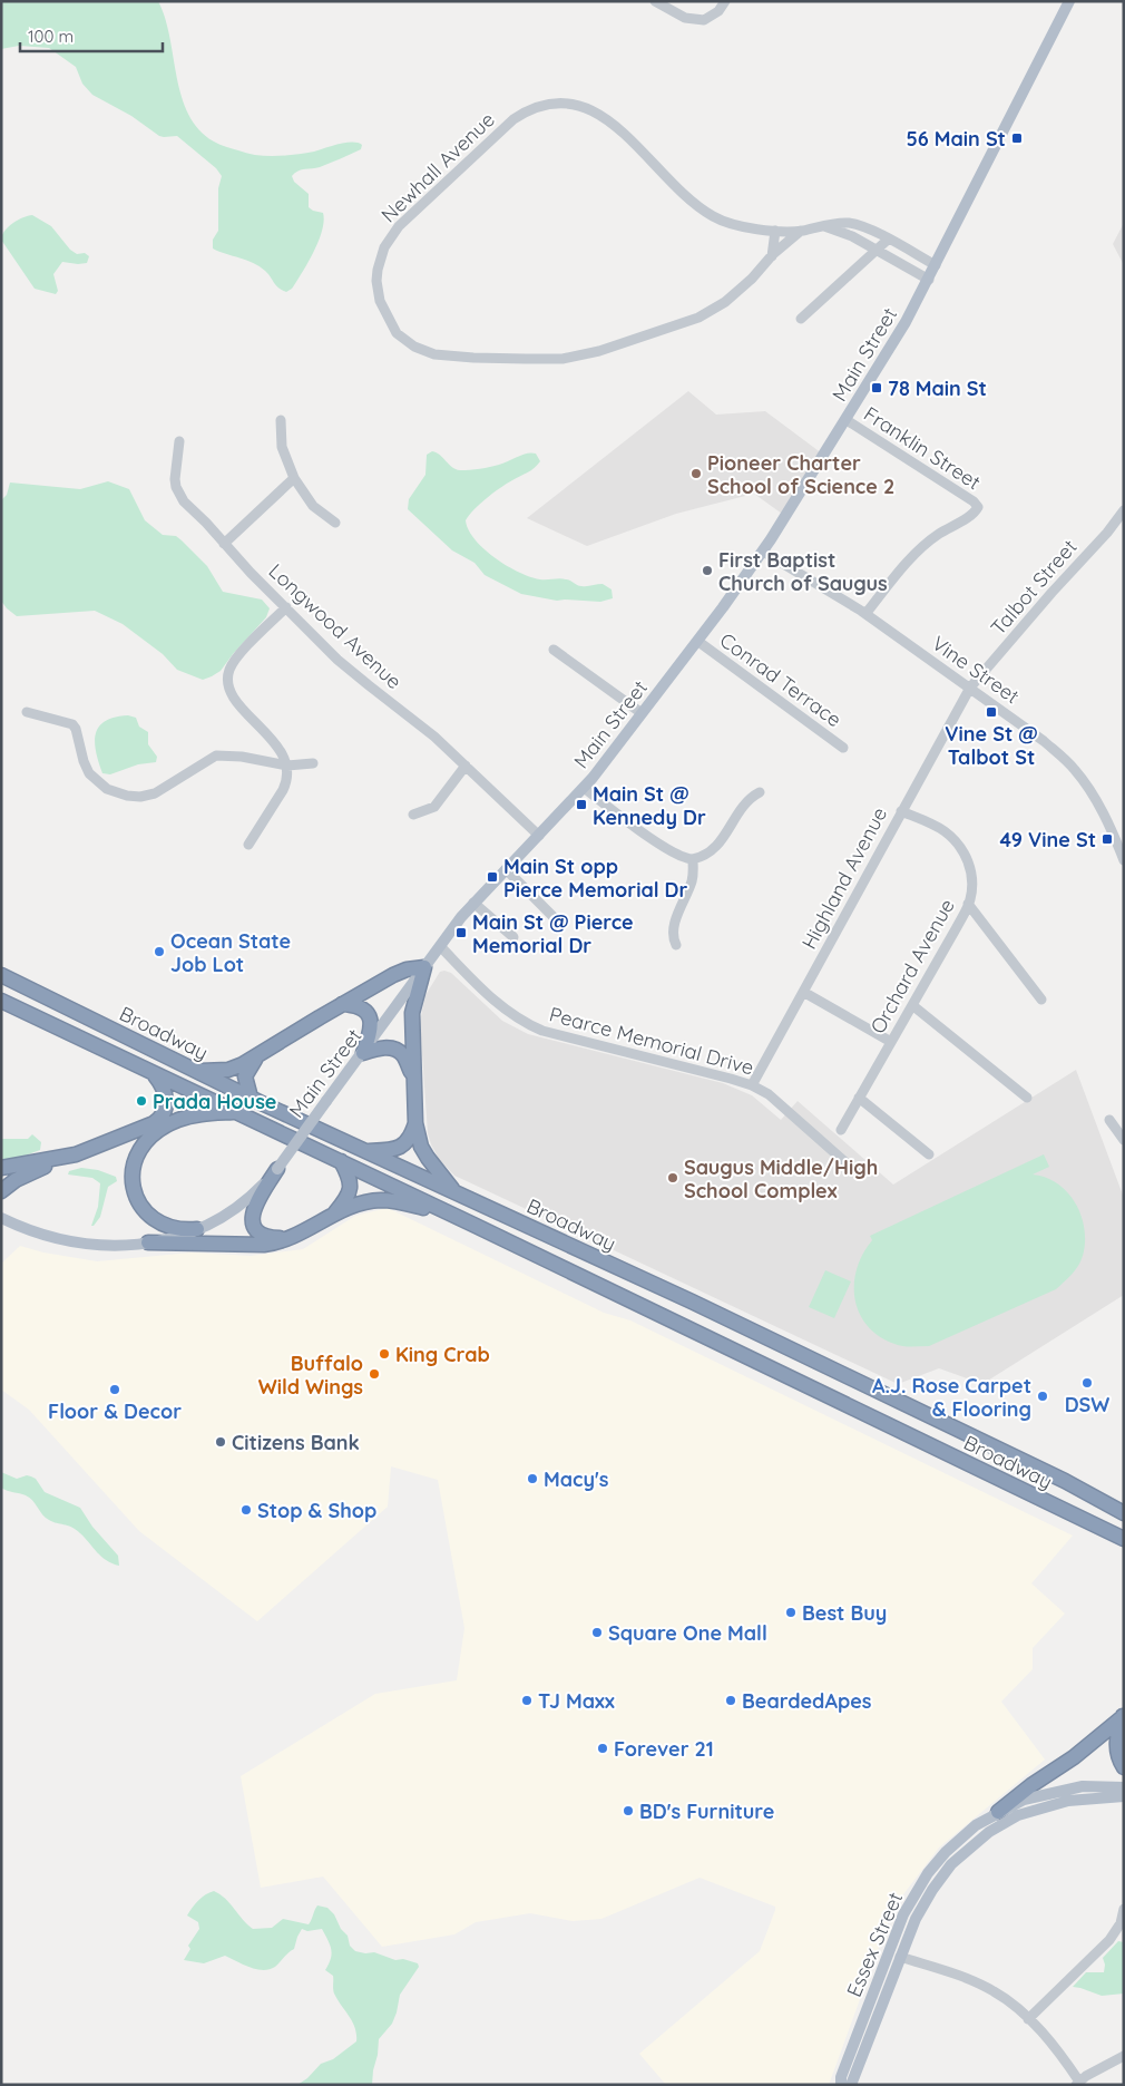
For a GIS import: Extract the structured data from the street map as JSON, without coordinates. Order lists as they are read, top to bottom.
{
  "streets": {
    "highway": ["Broadway"],
    "main road": ["Main Street", "Essex Street"],
    "street": [
      "Newhall Avenue",
      "Franklin Street",
      "Talbot Street",
      "Longwood Avenue",
      "Vine Street",
      "Conrad Terrace",
      "Highland Avenue",
      "Orchard Avenue",
      "Pearce Memorial Drive"
    ]
  },
  "crossings": [
    ["Newhall Avenue", "Main Street"],
    ["Main Street", "Franklin Street"],
    ["Main Street", "Longwood Avenue"],
    ["Main Street", "Vine Street"],
    ["Main Street", "Conrad Terrace"],
    ["Main Street", "Pearce Memorial Drive"],
    ["Franklin Street", "Vine Street"],
    ["Talbot Street", "Vine Street"],
    ["Talbot Street", "Highland Avenue"],
    ["Vine Street", "Highland Avenue"],
    ["Highland Avenue", "Orchard Avenue"],
    ["Highland Avenue", "Pearce Memorial Drive"]
  ],
  "places": {
    "transit": [
      "56 Main St",
      "78 Main St",
      "Vine St @ Talbot St",
      "Main St @ Kennedy Dr",
      "49 Vine St",
      "Main St opp Pierce Memorial Dr",
      "Main St @ Pierce Memorial Dr"
    ],
    "other": [
      "Pioneer Charter School of Science 2",
      "First Baptist Church of Saugus",
      "Ocean State Job Lot",
      "Prada House",
      "Saugus Middle/High School Complex",
      "King Crab",
      "Buffalo Wild Wings",
      "DSW",
      "Floor & Decor",
      "A.J. Rose Carpet & Flooring",
      "Citizens Bank",
      "Macy's",
      "Stop & Shop",
      "Best Buy",
      "Square One Mall",
      "TJ Maxx",
      "BeardedApes",
      "Forever 21",
      "BD's Furniture"
    ]
  },
  "scale_bar": "100 m"
}
